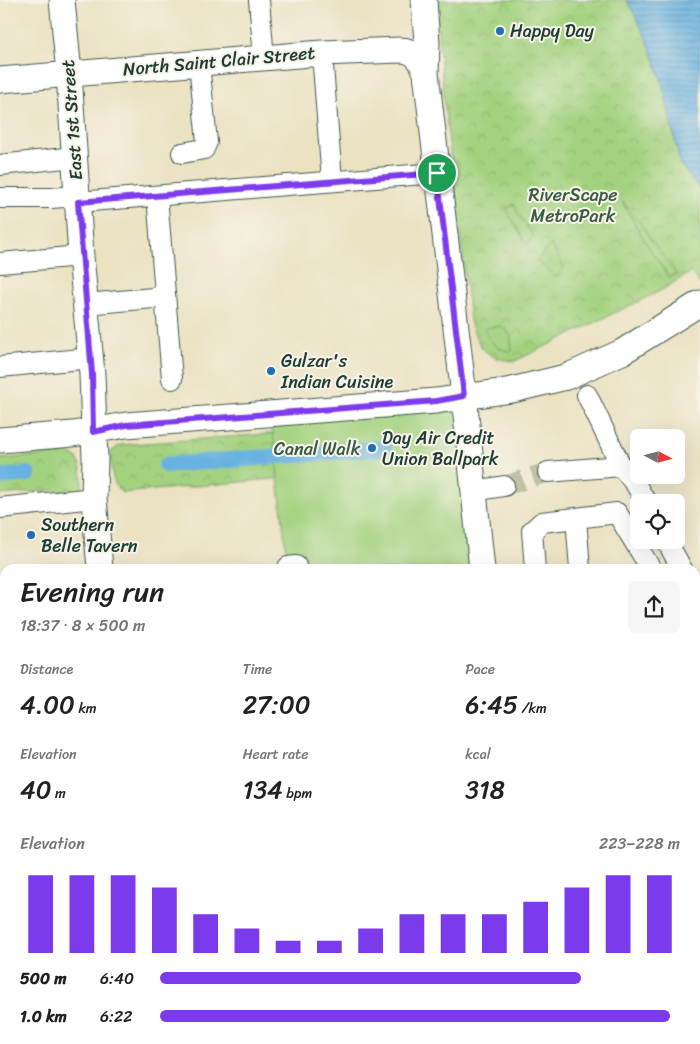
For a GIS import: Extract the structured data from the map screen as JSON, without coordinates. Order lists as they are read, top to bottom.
{
  "streets": {
    "main road": ["North Saint Clair Street", "East 1st Street"]
  },
  "crossings": [
    ["North Saint Clair Street", "East 1st Street"]
  ],
  "parks": ["RiverScape MetroPark", "Canal Walk"],
  "places": [
    "Happy Day",
    "Gulzar's Indian Cuisine",
    "Day Air Credit Union Ballpark",
    "Southern Belle Tavern"
  ],
  "north": "right",
  "page": {
    "heading": ["Evening run", "18:37 · 8 × 500 m"],
    "stats": [
      ["Distance", "4.00 km"],
      ["Time", "27:00"],
      ["Pace", "6:45 /km"],
      ["Elevation", "40 m"],
      ["Heart rate", "134 bpm"],
      ["kcal", "318"]
    ],
    "chart": ["Elevation", "223–228 m"],
    "list": [
      {
        "name": "500 m",
        "note": "6:40"
      },
      {
        "name": "1.0 km",
        "note": "6:22"
      }
    ]
  }
}
